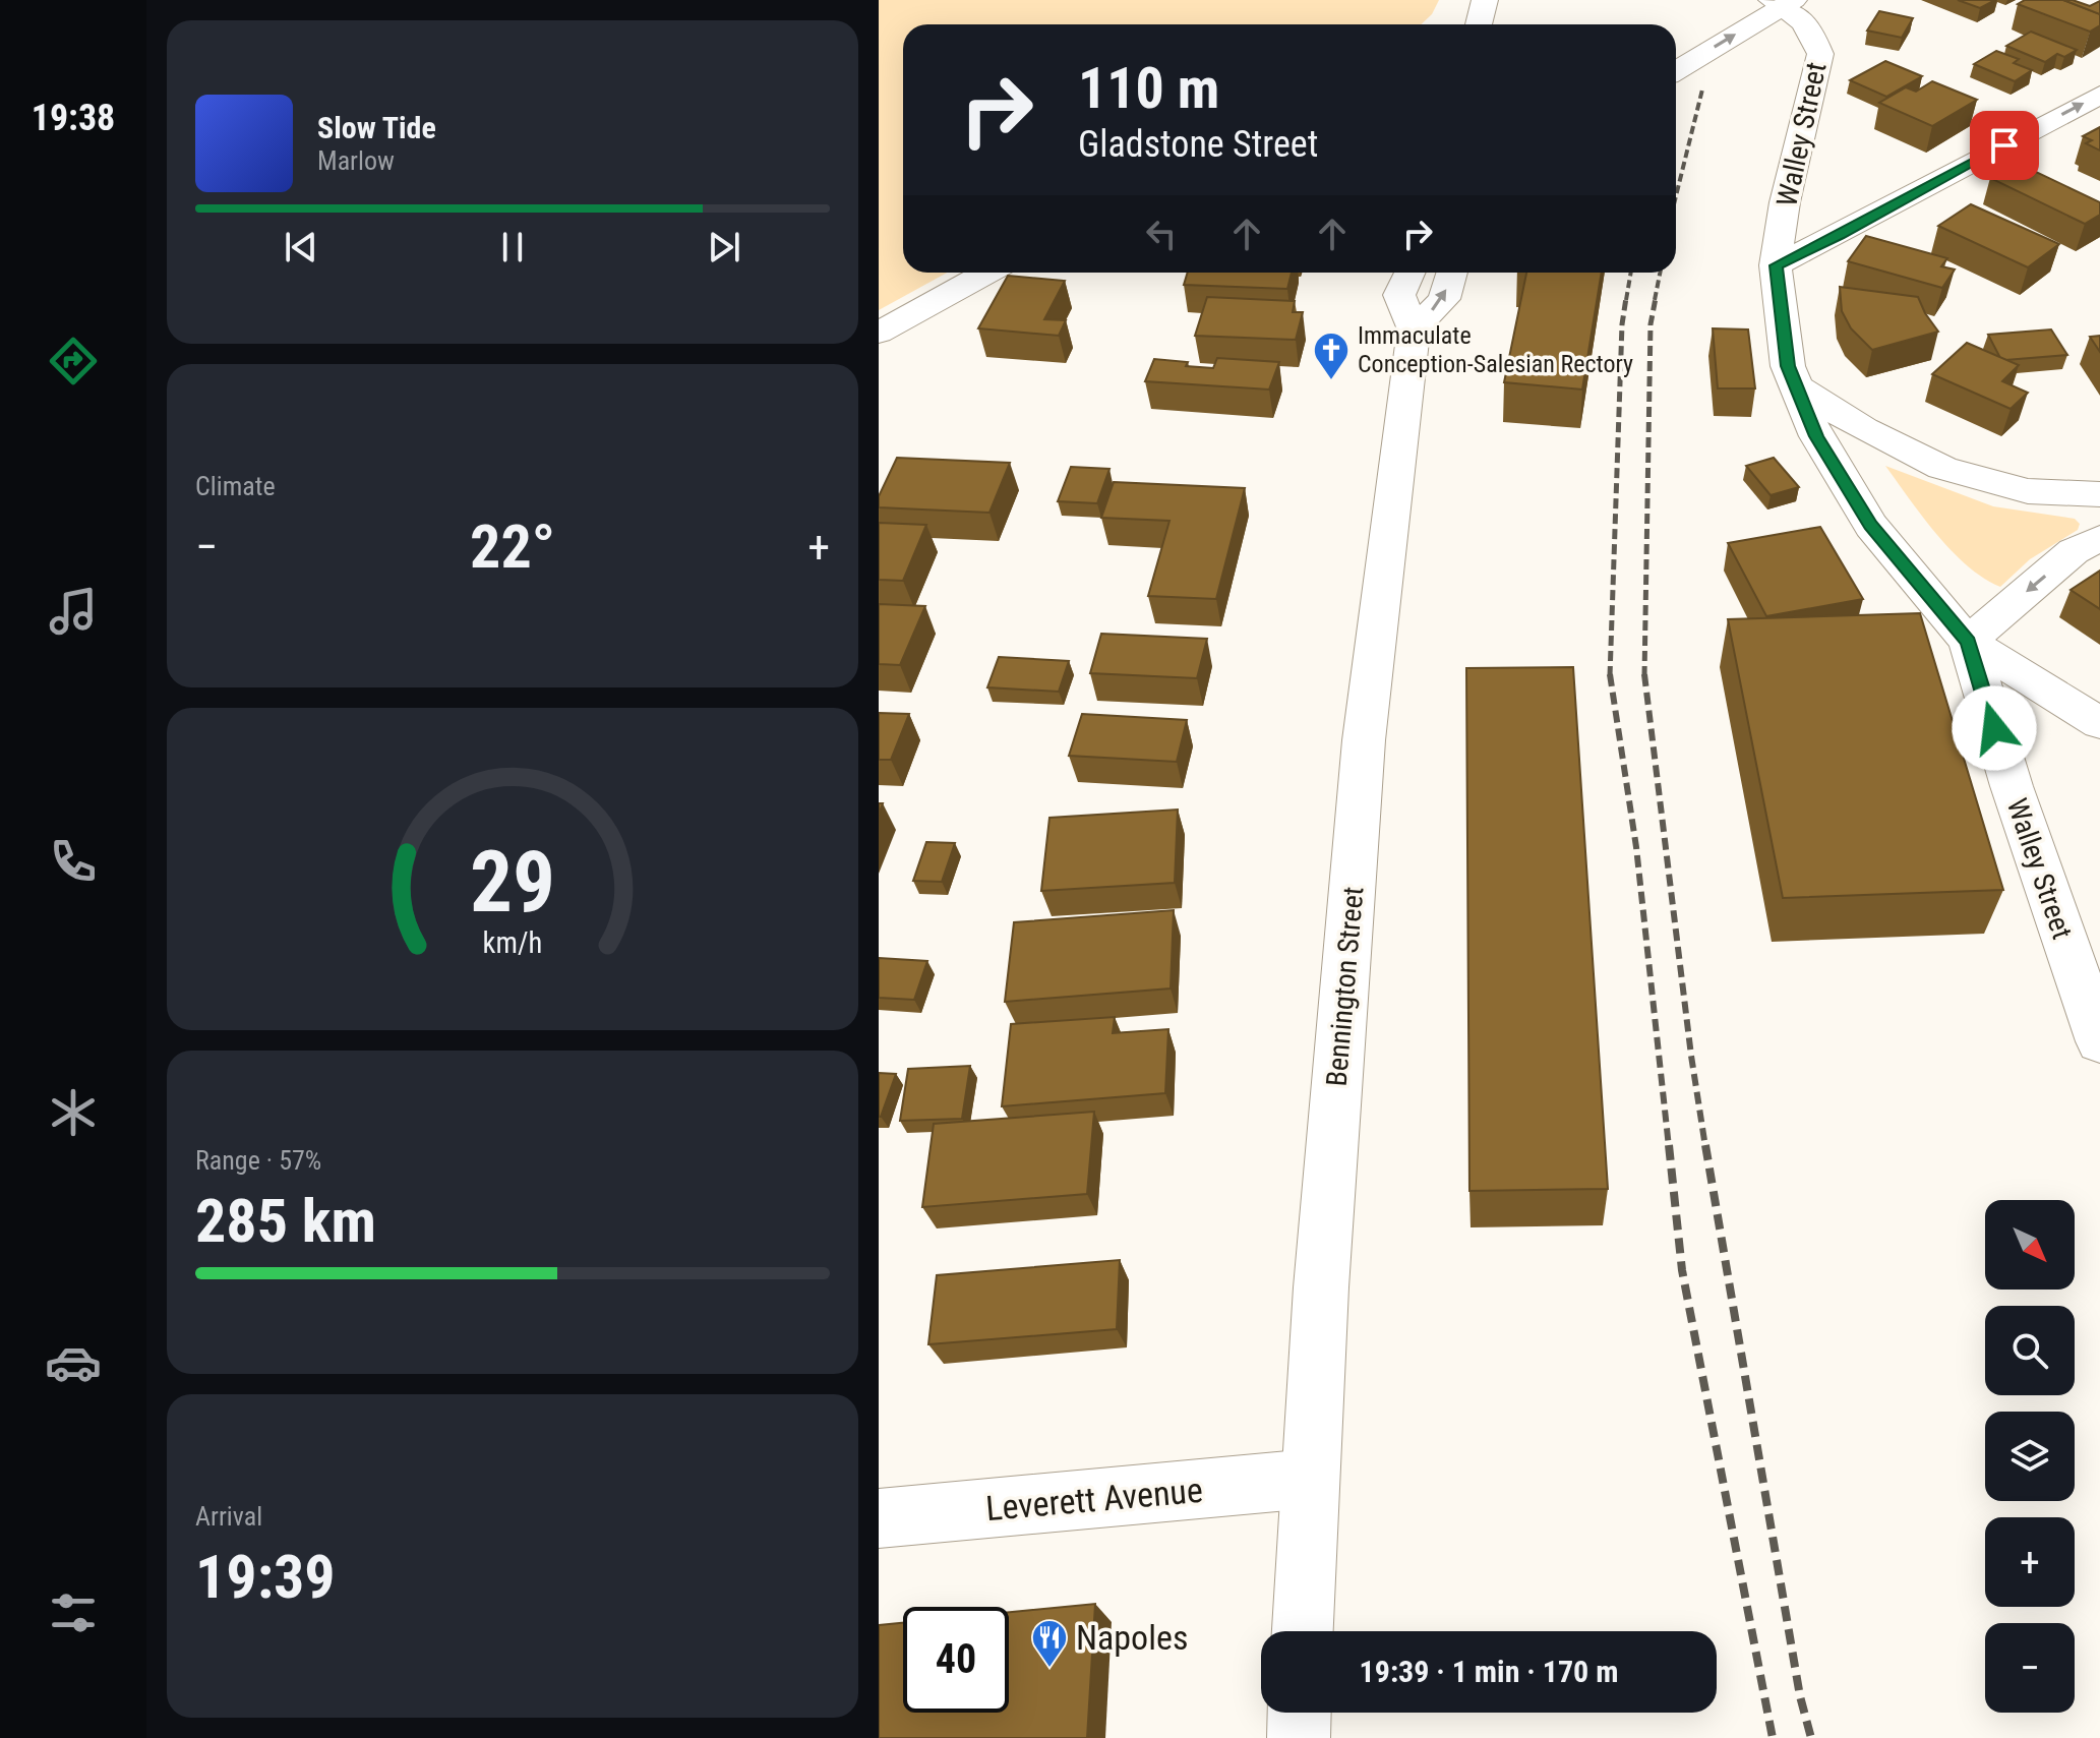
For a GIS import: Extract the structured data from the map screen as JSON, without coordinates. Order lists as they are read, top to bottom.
{
  "streets": {
    "street": ["Walley Street", "Bennington Street", "Leverett Avenue"]
  },
  "crossings": [
    ["Bennington Street", "Leverett Avenue"]
  ],
  "places": {
    "church": ["Immaculate Conception-Salesian Rectory"],
    "restaurant": ["Napoles"]
  },
  "north": "bottom right",
  "page": {
    "tabs": "19:38",
    "turn": ["110 m", "Gladstone Street"],
    "song": ["Slow Tide", "Marlow"],
    "tile": [
      "Climate",
      ["Range · 57%", "285 km"],
      ["Arrival", "19:39"]
    ],
    "heat": ["−", "22°", "+"],
    "map_buttons": ["+", "−"],
    "limit": "40",
    "trip": "19:39 · 1 min · 170 m",
    "gauge": ["29", "km/h"]
  }
}
